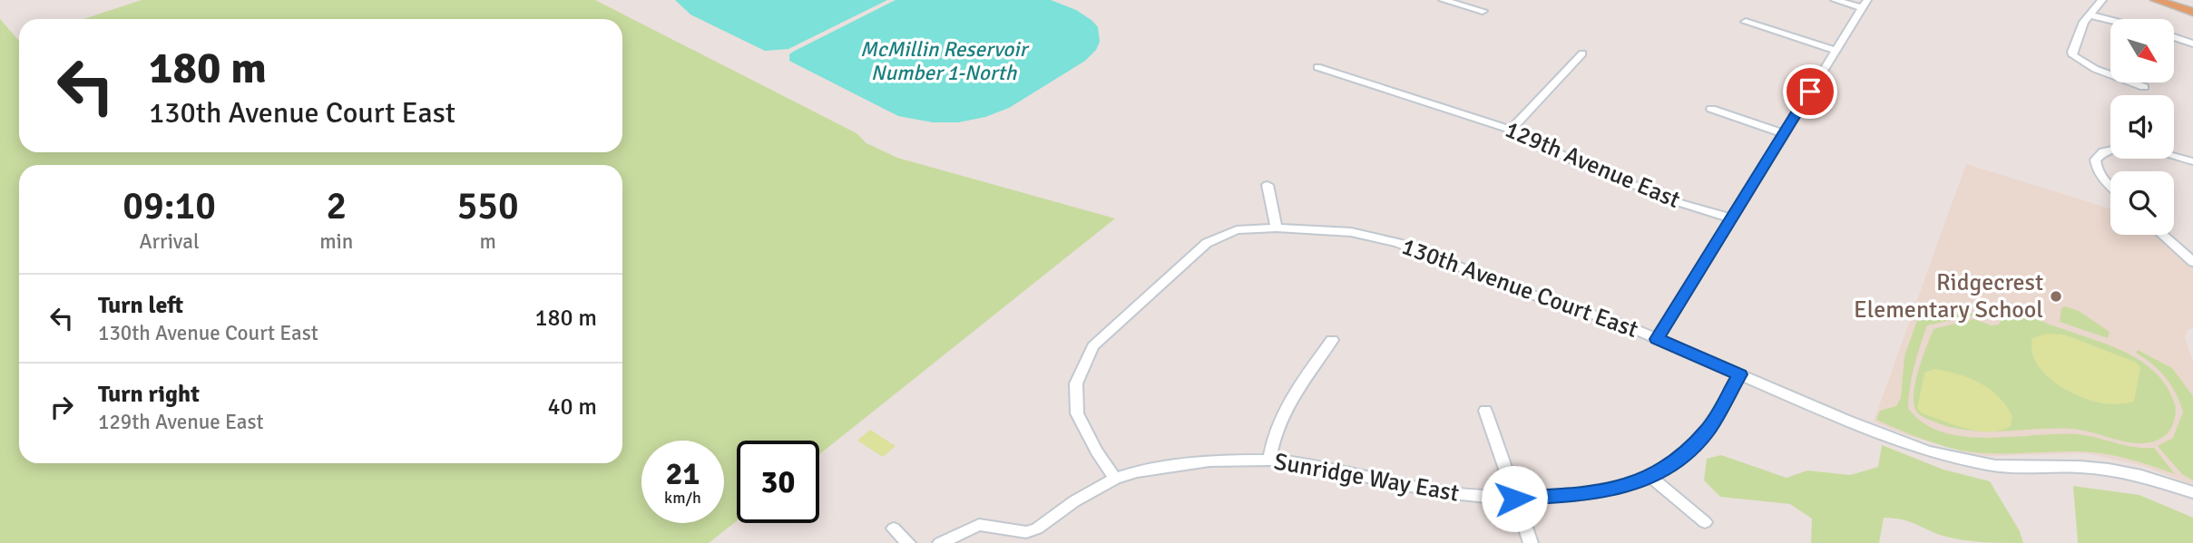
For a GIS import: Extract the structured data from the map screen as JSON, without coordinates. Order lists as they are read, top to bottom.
{
  "streets": {
    "street": ["129th Avenue East", "130th Avenue Court East", "Sunridge Way East"]
  },
  "crossings": [
    ["130th Avenue Court East", "Sunridge Way East"]
  ],
  "water": ["McMillin Reservoir Number 1-North"],
  "places": ["Ridgecrest Elementary School"],
  "north": "bottom right",
  "page": {
    "turn": ["180 m", "130th Avenue Court East"],
    "eta": [
      "09:10",
      "Arrival",
      "2",
      "min",
      "550",
      "m"
    ],
    "list": [
      {
        "name": "Turn left",
        "note": "130th Avenue Court East",
        "value": "180 m"
      },
      {
        "name": "Turn right",
        "note": "129th Avenue East",
        "value": "40 m"
      }
    ],
    "speed": "21 km/h",
    "limit": "30"
  }
}
